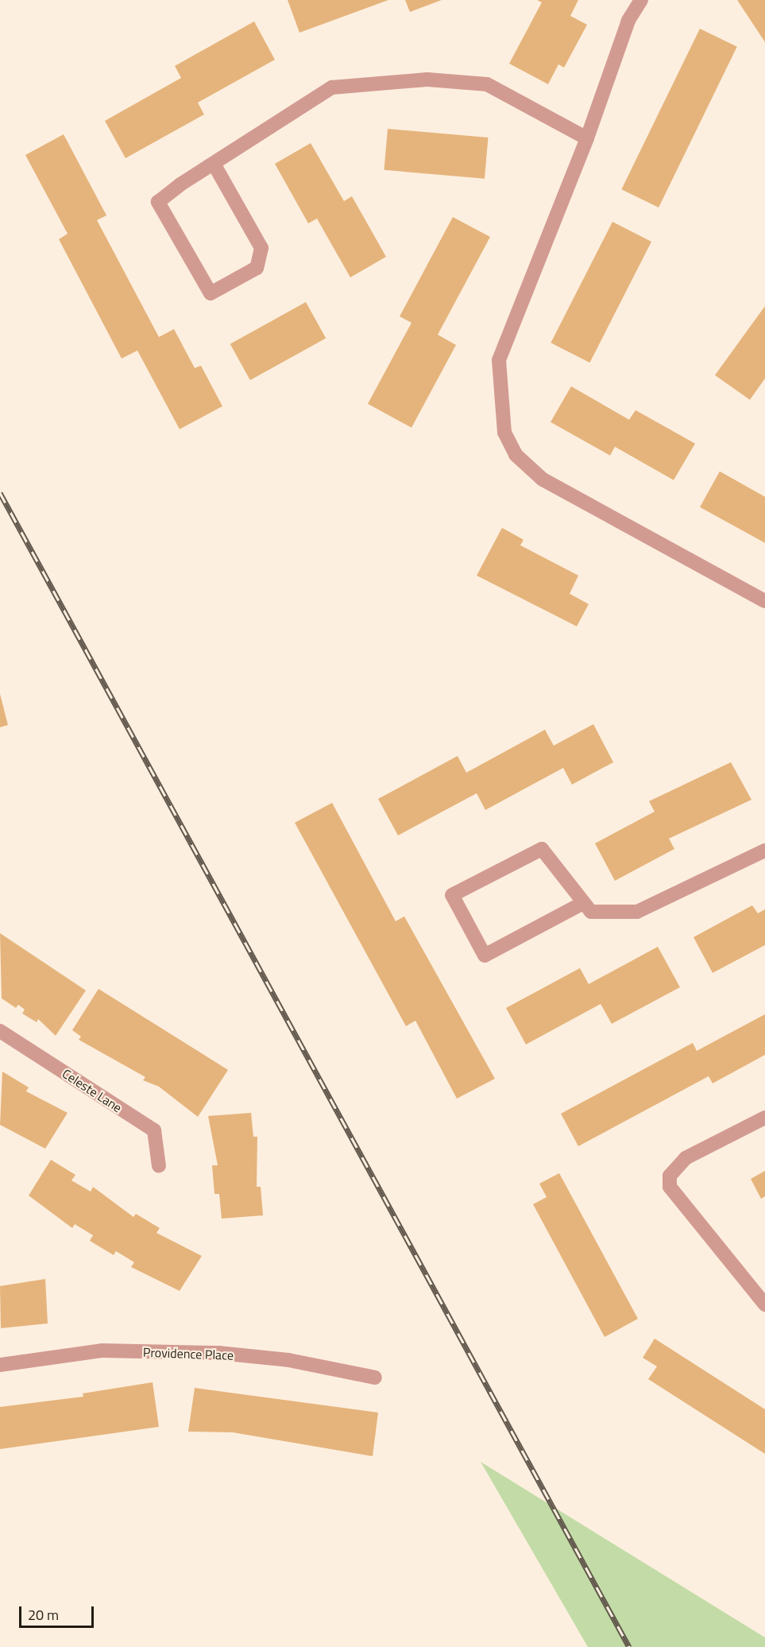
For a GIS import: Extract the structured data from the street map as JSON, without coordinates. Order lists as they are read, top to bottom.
{
  "streets": {
    "street": ["Celeste Lane", "Providence Place"]
  },
  "scale_bar": "20 m"
}
